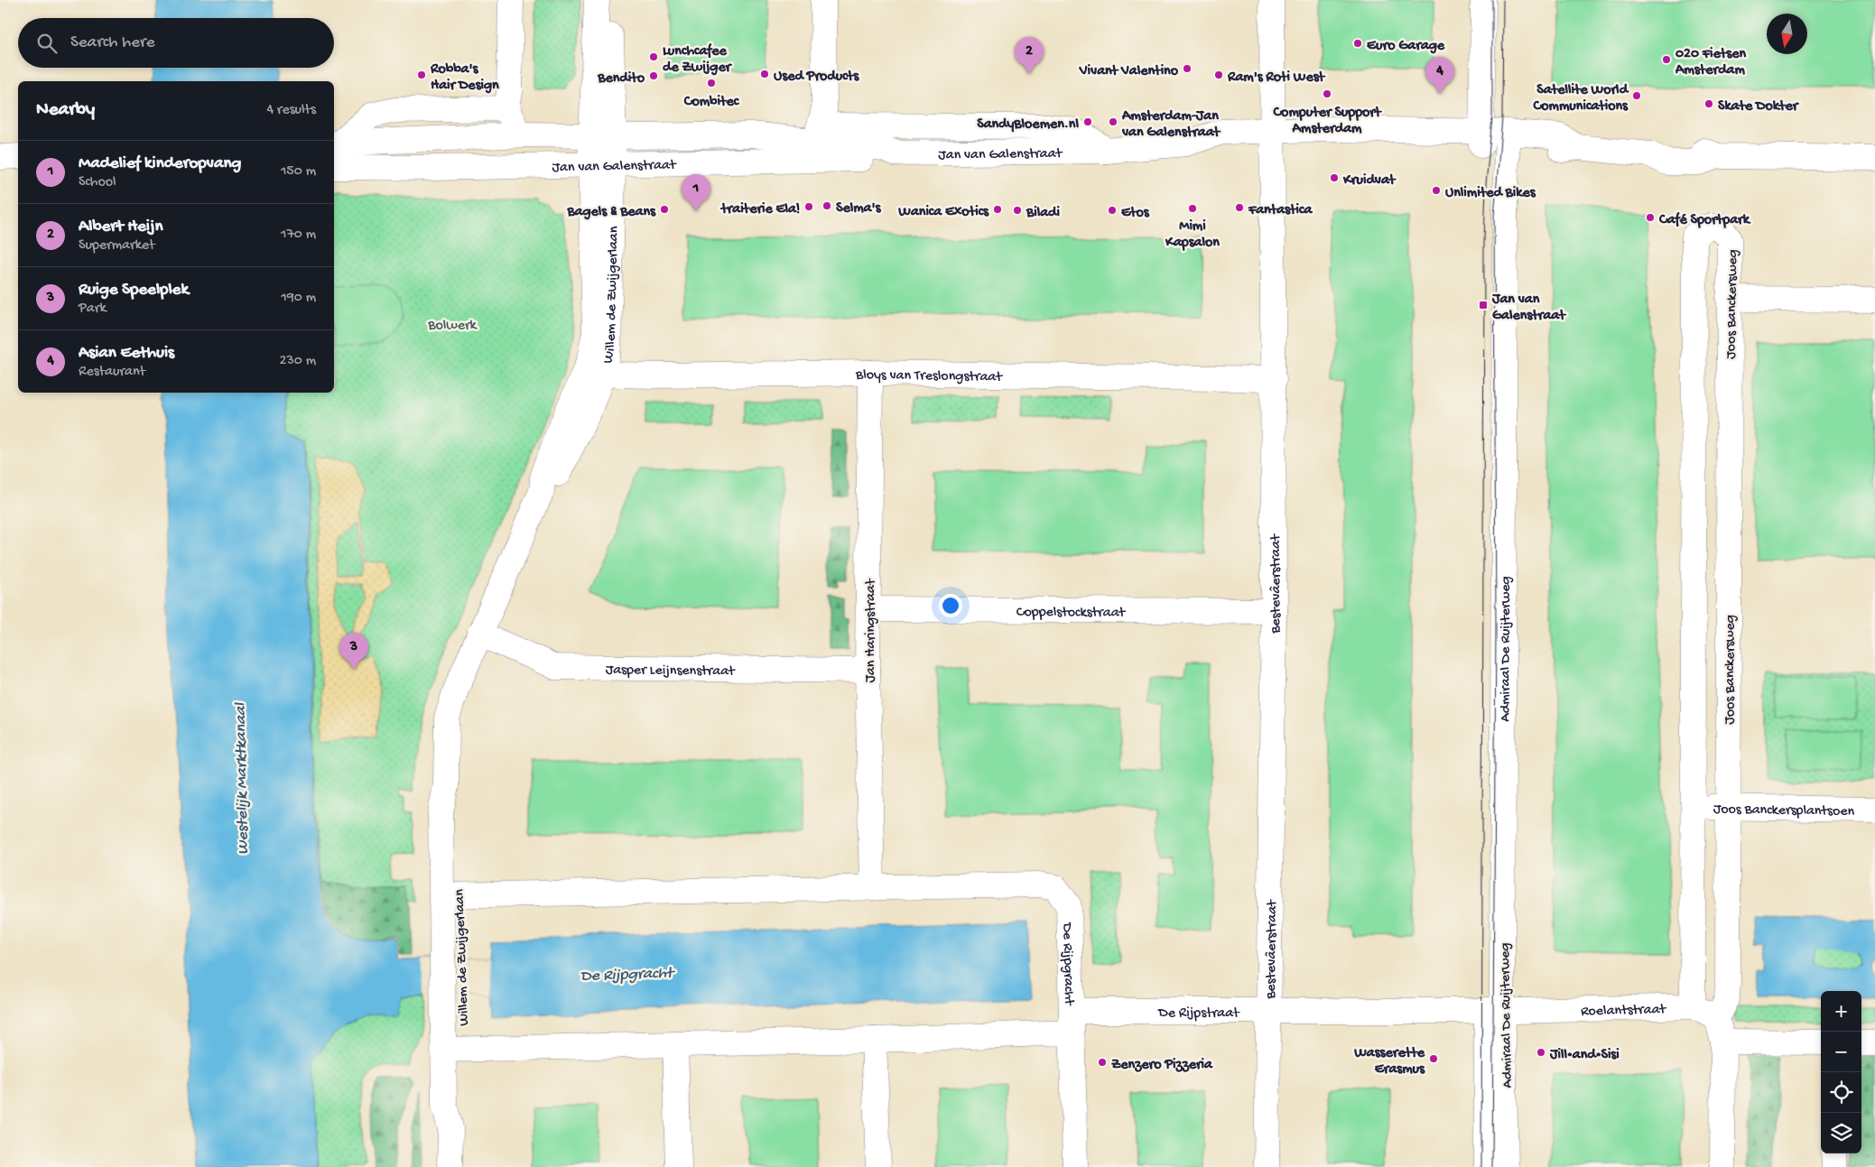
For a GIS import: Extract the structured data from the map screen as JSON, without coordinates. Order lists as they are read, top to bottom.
{
  "streets": {
    "street": [
      "Jan van Galenstraat",
      "Willem de Zwijgerlaan",
      "Joos Banckersweg",
      "Bloys van Treslongstraat",
      "Bestevâerstraat",
      "Coppelstockstraat",
      "Jan Haringstraat",
      "Admiraal De Ruijterweg",
      "Jasper Leijnsenstraat",
      "Joos Banckersplantsoen",
      "De Rijpgracht",
      "Roelantstraat",
      "De Rijpstraat"
    ]
  },
  "crossings": [
    ["Jan van Galenstraat", "Willem de Zwijgerlaan"],
    ["Jan van Galenstraat", "Bestevâerstraat"],
    ["Jan van Galenstraat", "Admiraal De Ruijterweg"],
    ["Willem de Zwijgerlaan", "Bloys van Treslongstraat"],
    ["Willem de Zwijgerlaan", "Jasper Leijnsenstraat"],
    ["Willem de Zwijgerlaan", "De Rijpgracht"],
    ["Joos Banckersweg", "Joos Banckersplantsoen"],
    ["Joos Banckersweg", "Roelantstraat"],
    ["Bloys van Treslongstraat", "Bestevâerstraat"],
    ["Bloys van Treslongstraat", "Jan Haringstraat"],
    ["Bestevâerstraat", "Coppelstockstraat"],
    ["Bestevâerstraat", "De Rijpstraat"],
    ["Coppelstockstraat", "Jan Haringstraat"],
    ["Jan Haringstraat", "Jasper Leijnsenstraat"],
    ["Jan Haringstraat", "De Rijpgracht"],
    ["Admiraal De Ruijterweg", "Roelantstraat"],
    ["De Rijpgracht", "De Rijpstraat"],
    ["Roelantstraat", "De Rijpstraat"]
  ],
  "water": ["Westelijk Marktkanaal", "De Rijpgracht"],
  "parks": ["Bolwerk"],
  "places": {
    "other": [
      "Euro Garage",
      "Lunchcafee de Zwijger",
      "020 Fietsen Amsterdam",
      "Vivant Valentino",
      "Used Products",
      "Robba's Hair Design",
      "Ram's Roti West",
      "Bendito",
      "Combitec",
      "Computer Support Amsterdam",
      "Satellite World Communications",
      "Skate Dokter",
      "SandyBloemen.nl",
      "Amsterdam-Jan van Galenstraat",
      "Kruidvat",
      "Unlimited Bikes",
      "Selma's",
      "traiterie Ela!",
      "Fantastica",
      "Mimi Kapsalon",
      "Bagels & Beans",
      "Wanica Exotics",
      "Biladi",
      "Etos",
      "Café Sportpark",
      "Jill•and•Sisi",
      "Wasserette Erasmus",
      "Zenzero Pizzeria"
    ],
    "transit": ["Jan van Galenstraat"]
  },
  "north": "bottom",
  "page": {
    "search": "Search here",
    "pins": [
      "2",
      "4",
      "1",
      "3"
    ],
    "heading": ["Nearby", "4 results"],
    "list": [
      {
        "mark": "1",
        "name": "Madelief kinderopvang",
        "note": "School",
        "value": "150 m"
      },
      {
        "mark": "2",
        "name": "Albert Heijn",
        "note": "Supermarket",
        "value": "170 m"
      },
      {
        "mark": "3",
        "name": "Ruige Speelplek",
        "note": "Park",
        "value": "190 m"
      },
      {
        "mark": "4",
        "name": "Asian Eethuis",
        "note": "Restaurant",
        "value": "230 m"
      }
    ],
    "map_buttons": ["+", "−"]
  }
}
